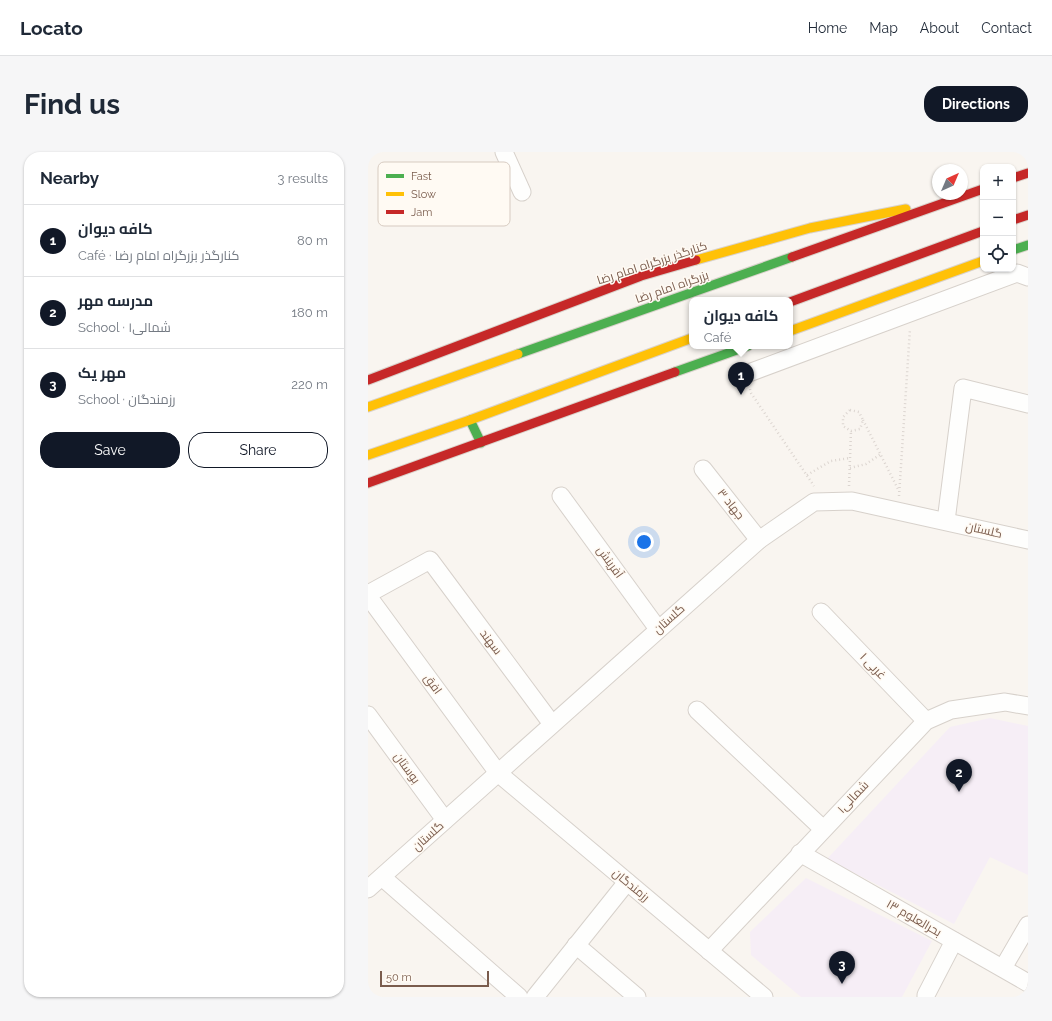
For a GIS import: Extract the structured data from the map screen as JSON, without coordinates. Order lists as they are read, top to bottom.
{
  "streets": {
    "main road": ["کنارگذر بزرگراه امام رضا", "بزرگراه امام رضا"],
    "street": [
      "جهاد ۳",
      "گلستان",
      "آفرینش",
      "سهند",
      "غربی ۱",
      "افق",
      "بوستان",
      "شمالی۱",
      "رزمندگان",
      "بحرالعلوم ۱۳"
    ]
  },
  "crossings": [
    ["کنارگذر بزرگراه امام رضا", "بزرگراه امام رضا"],
    ["جهاد ۳", "گلستان"],
    ["گلستان", "آفرینش"],
    ["گلستان", "سهند"],
    ["گلستان", "افق"],
    ["گلستان", "بوستان"],
    ["گلستان", "رزمندگان"],
    ["سهند", "افق"],
    ["غربی ۱", "شمالی۱"],
    ["افق", "رزمندگان"],
    ["شمالی۱", "رزمندگان"],
    ["شمالی۱", "بحرالعلوم ۱۳"]
  ],
  "legend": ["Fast", "Slow", "Jam"],
  "scale_bar": "50 m",
  "north": "top right",
  "page": {
    "header": "Locato",
    "nav": [
      "Home",
      "Map",
      "About",
      "Contact"
    ],
    "buttons": [
      "Directions",
      ["Save", "Share"]
    ],
    "title": "Find us",
    "heading": ["Nearby", "3 results"],
    "map_buttons": ["+", "−"],
    "list": [
      {
        "mark": "1",
        "name": "کافه دیوان",
        "note": "Café · کنارگذر بزرگراه امام رضا",
        "value": "80 m"
      },
      {
        "mark": "2",
        "name": "مدرسه مهر",
        "note": "School · شمالی۱",
        "value": "180 m"
      },
      {
        "mark": "3",
        "name": "مهر یک",
        "note": "School · رزمندگان",
        "value": "220 m"
      }
    ],
    "popup": ["کافه دیوان", "Café"],
    "pins": ["1", "2", "3"],
    "scale": "50 m"
  }
}
